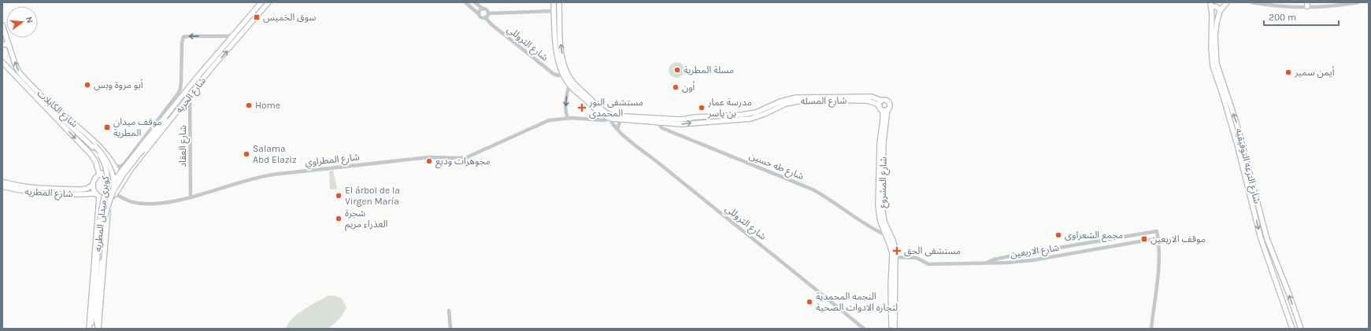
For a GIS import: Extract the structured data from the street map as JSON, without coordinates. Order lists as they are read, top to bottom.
{
  "streets": {
    "main road": [
      "شارع الحريه",
      "شارع المسله",
      "شارع الكابلات",
      "شارع الترعه التوفيقيه",
      "شارع المشروع",
      "شارع المطريه",
      "كوبرى ميدان المطريه"
    ],
    "street": [
      "شارع التروللي",
      "شارع العقاد",
      "شارع المطراوي",
      "شارع طه حسين",
      "شارع الاربعين"
    ]
  },
  "crossings": [
    ["شارع التروللي", "شارع المسله"],
    ["شارع الحريه", "شارع الكابلات"],
    ["شارع الحريه", "شارع العقاد"],
    ["شارع الحريه", "شارع المطراوي"],
    ["شارع الحريه", "شارع المطريه"],
    ["شارع الحريه", "كوبرى ميدان المطريه"],
    ["شارع المسله", "شارع طه حسين"],
    ["شارع المسله", "شارع المشروع"],
    ["شارع الكابلات", "شارع المطراوي"],
    ["شارع الكابلات", "شارع المطريه"],
    ["شارع الكابلات", "كوبرى ميدان المطريه"],
    ["شارع العقاد", "شارع المطراوي"],
    ["شارع المطراوي", "شارع المطريه"],
    ["شارع المطراوي", "كوبرى ميدان المطريه"],
    ["شارع طه حسين", "شارع المشروع"],
    ["شارع المشروع", "شارع الاربعين"],
    ["شارع المطريه", "كوبرى ميدان المطريه"]
  ],
  "places": {
    "transit": ["سوق الخميس", "موقف ميدان المطرية", "موقف الاربعين"],
    "other": [
      "مسلة المطرية",
      "أيمن سمير",
      "أبو مروة وبس",
      "أون",
      "Home",
      "مدرسة عمار بن ياسر",
      "Salama Abd Elaziz",
      "مجوهرات وديع",
      "El árbol de la Virgen María",
      "شجرة العذراء مريم",
      "مجمع الشعراوى",
      "النجمه المحمدية لتجاره الادوات الصحية"
    ],
    "health": ["مستشفى النور المحمدى", "مستشفى الحق"]
  },
  "scale_bar": "200 m",
  "north": "right"
}
